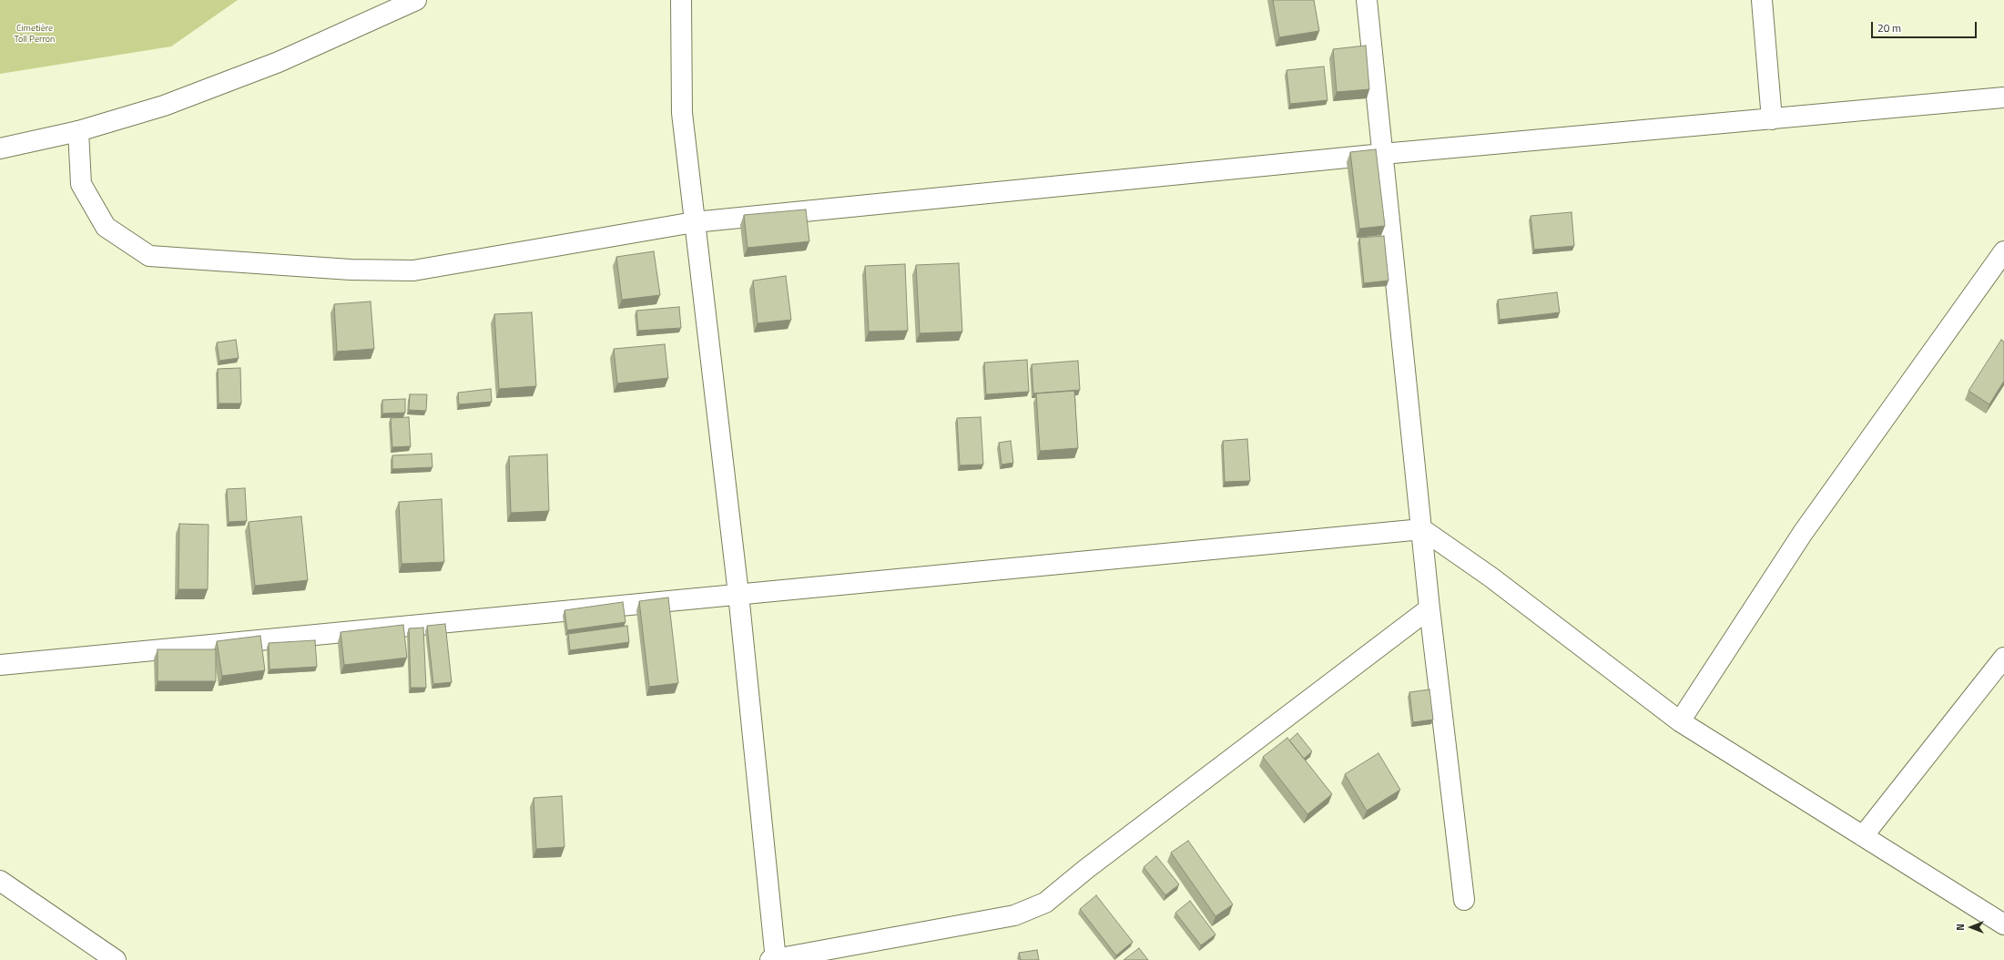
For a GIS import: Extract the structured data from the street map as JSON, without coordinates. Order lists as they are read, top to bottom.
{
  "parks": ["Cimetière Toll Perron"],
  "scale_bar": "20 m",
  "north": "left"
}
